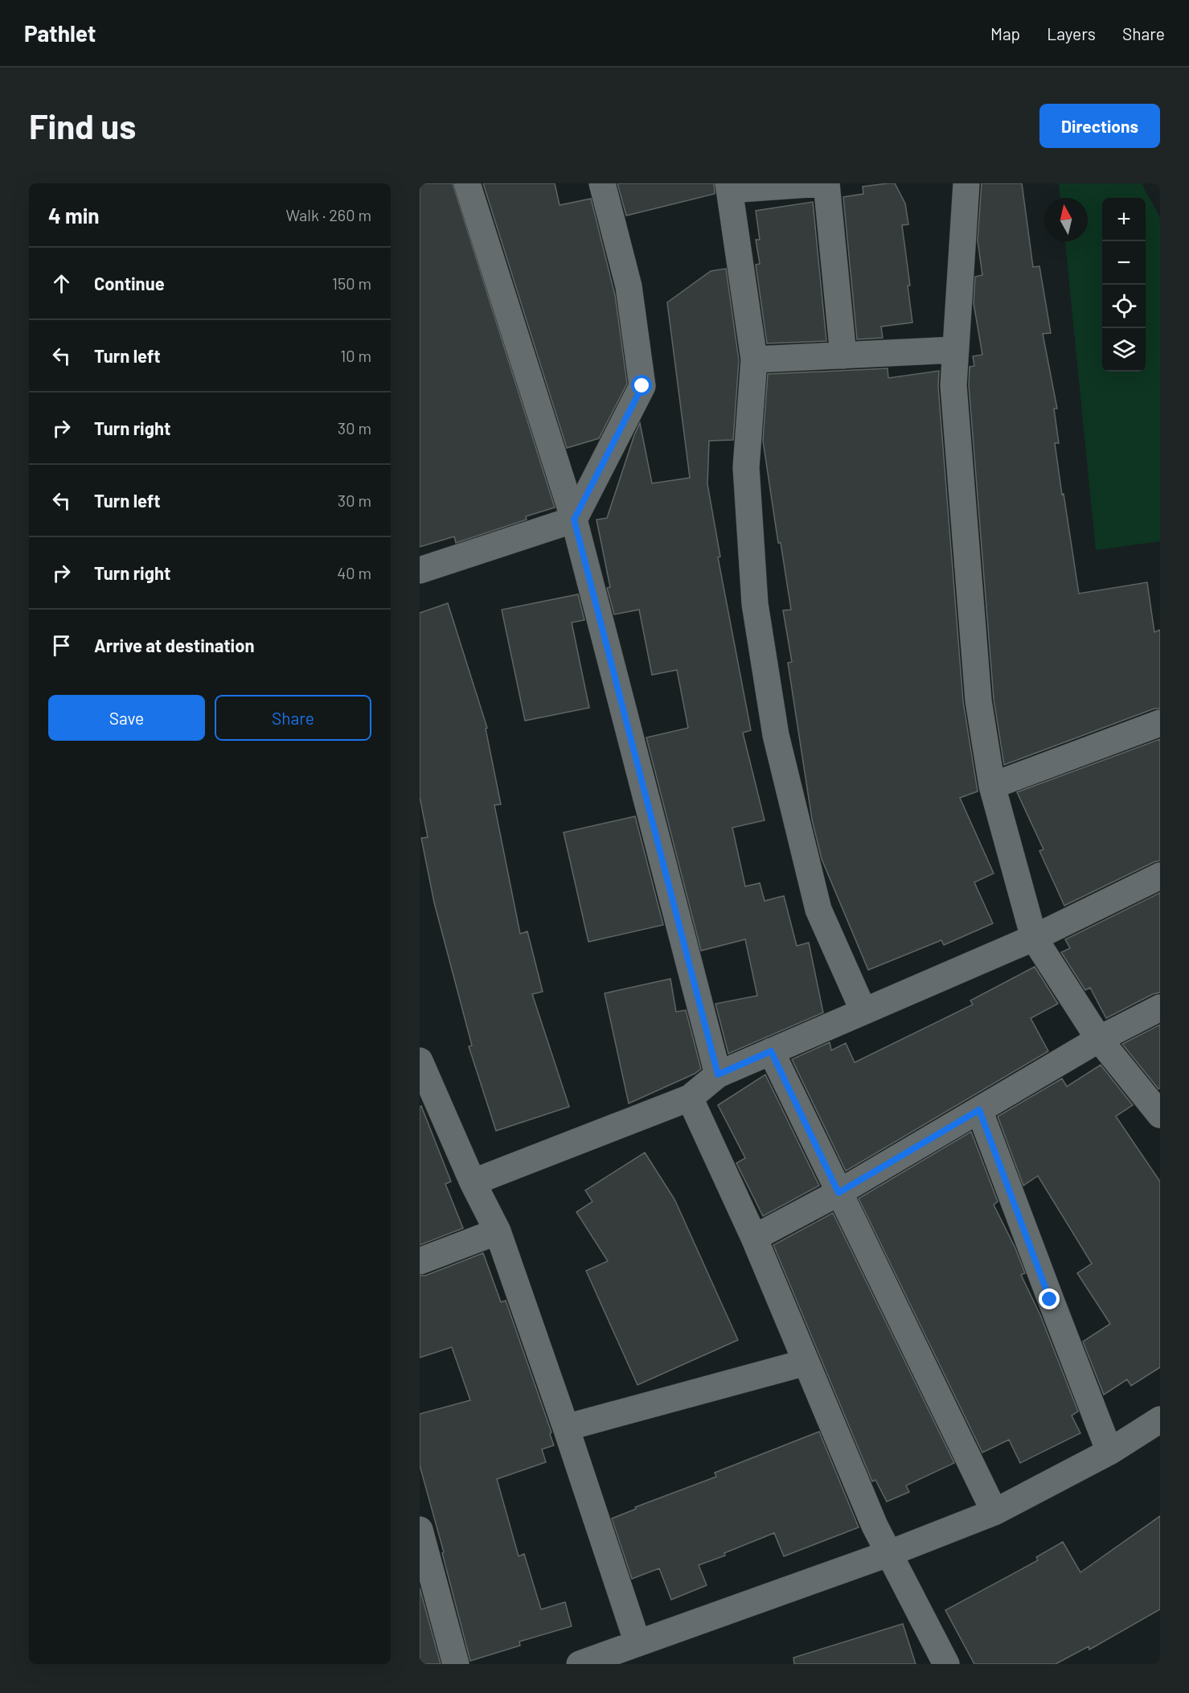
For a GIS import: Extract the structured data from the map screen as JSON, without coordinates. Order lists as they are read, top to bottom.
{
  "north": "top",
  "page": {
    "header": "Pathlet",
    "nav": ["Map", "Layers", "Share"],
    "buttons": [
      "Directions",
      ["Save", "Share"]
    ],
    "title": "Find us",
    "heading": ["4 min", "Walk · 260 m"],
    "map_buttons": ["+", "−"],
    "list": [
      ["Continue", "150 m"],
      ["Turn left", "10 m"],
      ["Turn right", "30 m"],
      ["Turn left", "30 m"],
      ["Turn right", "40 m"],
      "Arrive at destination"
    ]
  }
}
